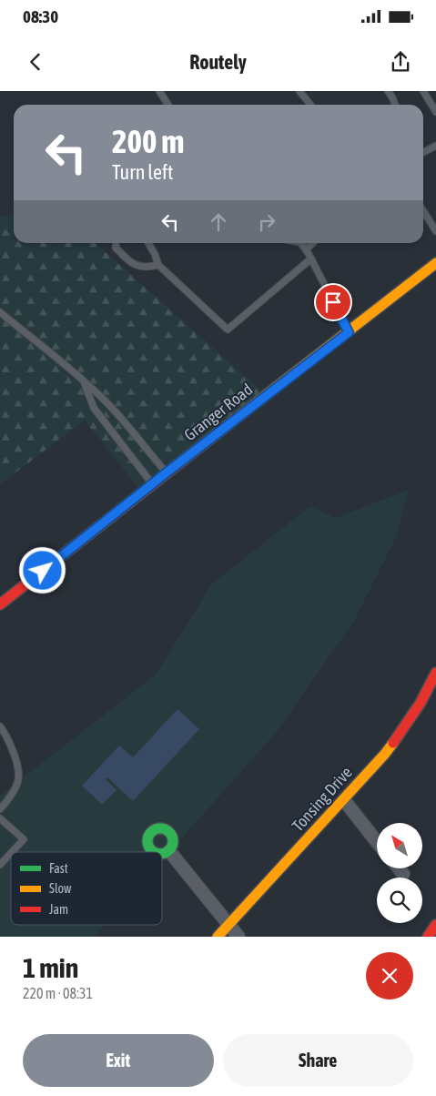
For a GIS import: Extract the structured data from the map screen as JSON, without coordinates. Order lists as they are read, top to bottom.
{
  "streets": {
    "main road": ["Granger Road", "Tonsing Drive"]
  },
  "legend": ["Fast", "Slow", "Jam"],
  "north": "top left",
  "page": {
    "status": "08:30",
    "header": "Routely",
    "turn": ["200 m", "Turn left"],
    "heading": ["1 min", "220 m · 08:31"],
    "buttons": ["Exit", "Share"]
  }
}
